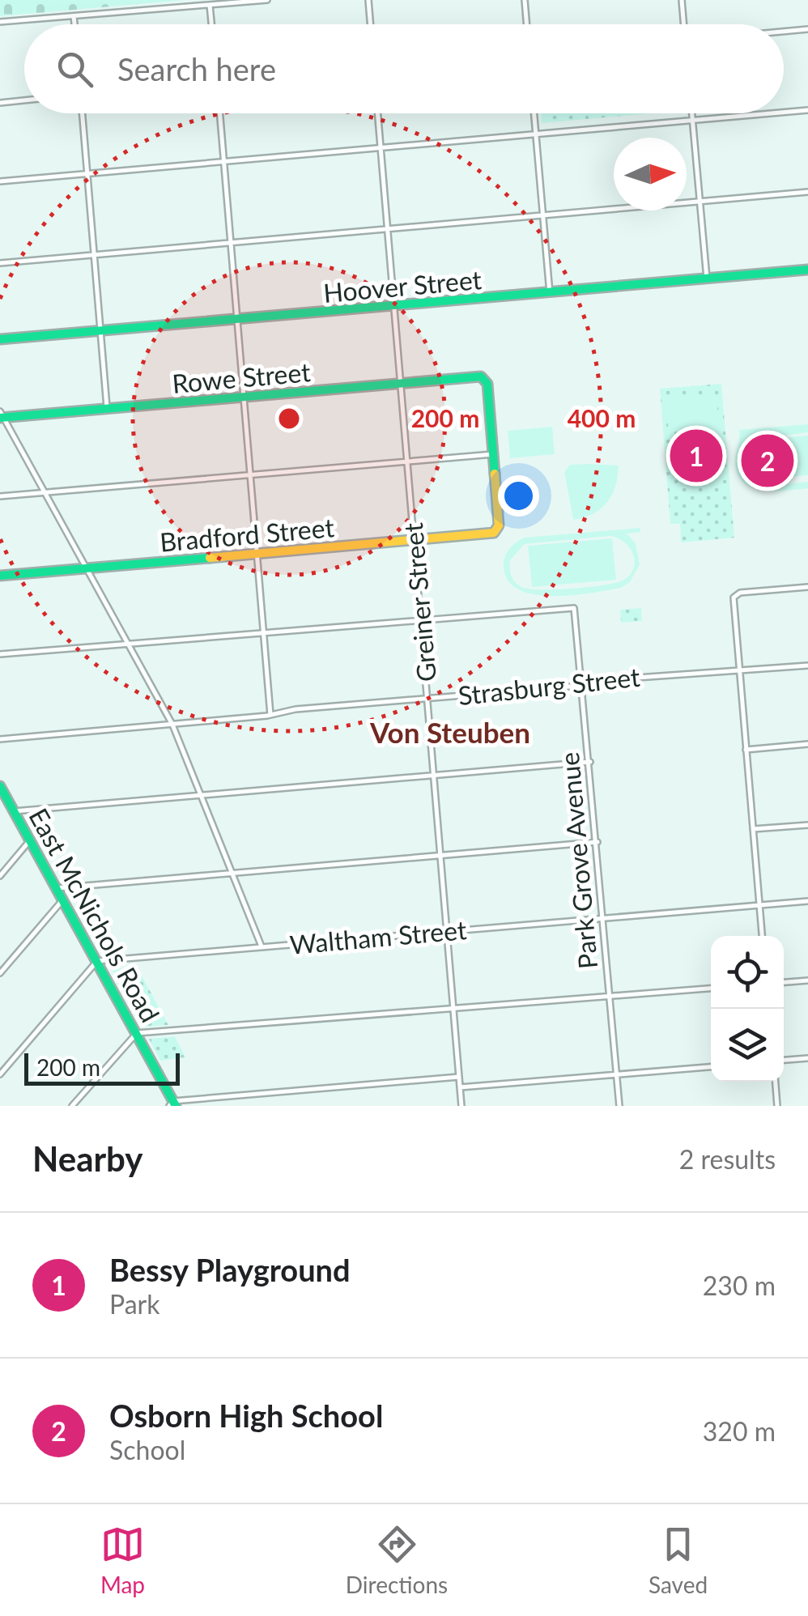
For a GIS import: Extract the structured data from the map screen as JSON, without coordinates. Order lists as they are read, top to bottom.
{
  "streets": {
    "street": [
      "Hoover Street",
      "Rowe Street",
      "Bradford Street",
      "Greiner Street",
      "Strasburg Street",
      "Park Grove Avenue",
      "East McNichols Road",
      "Waltham Street"
    ]
  },
  "crossings": [
    ["Hoover Street", "Greiner Street"],
    ["Rowe Street", "Bradford Street"],
    ["Rowe Street", "Greiner Street"],
    ["Bradford Street", "Greiner Street"],
    ["Greiner Street", "Strasburg Street"],
    ["Greiner Street", "Park Grove Avenue"],
    ["Greiner Street", "Waltham Street"],
    ["Strasburg Street", "Park Grove Avenue"],
    ["Park Grove Avenue", "Waltham Street"],
    ["East McNichols Road", "Waltham Street"]
  ],
  "districts": ["Von Steuben"],
  "scale_bar": "200 m",
  "north": "right",
  "page": {
    "search": "Search here",
    "pins": ["1", "2"],
    "scale": "200 m",
    "heading": ["Nearby", "2 results"],
    "list": [
      {
        "mark": "1",
        "name": "Bessy Playground",
        "note": "Park",
        "value": "230 m"
      },
      {
        "mark": "2",
        "name": "Osborn High School",
        "note": "School",
        "value": "320 m"
      }
    ],
    "nav": ["Map", "Directions", "Saved"]
  },
  "rings": ["200 m", "400 m"]
}
